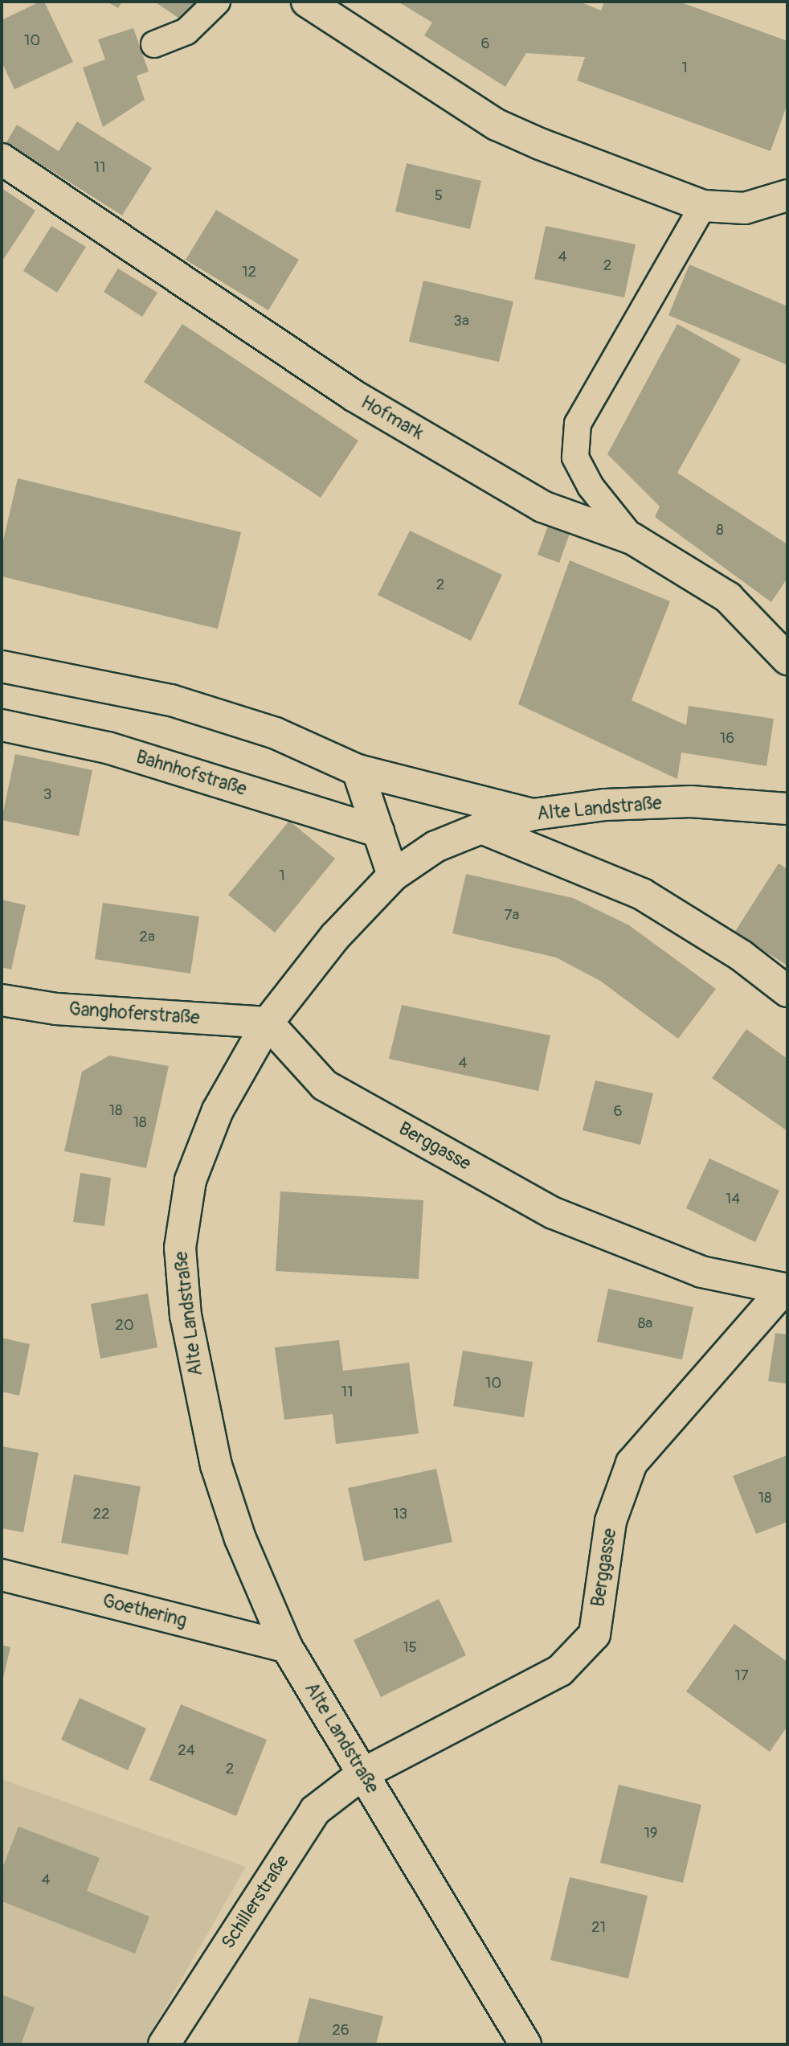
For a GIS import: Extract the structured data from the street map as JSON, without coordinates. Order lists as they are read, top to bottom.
{
  "streets": {
    "street": [
      "Hofmark",
      "Bahnhofstraße",
      "Alte Landstraße",
      "Ganghoferstraße",
      "Berggasse",
      "Goethering",
      "Schillerstraße"
    ]
  },
  "crossings": [
    ["Alte Landstraße", "Ganghoferstraße"],
    ["Alte Landstraße", "Berggasse"],
    ["Alte Landstraße", "Goethering"],
    ["Alte Landstraße", "Schillerstraße"],
    ["Ganghoferstraße", "Berggasse"],
    ["Berggasse", "Schillerstraße"]
  ],
  "house_numbers": [
    "10",
    "6",
    "1",
    "11",
    "5",
    "4",
    "2",
    "12",
    "3a",
    "8",
    "2",
    "16",
    "3",
    "1",
    "7a",
    "2a",
    "4",
    "18",
    "6",
    "18",
    "14",
    "8a",
    "20",
    "10",
    "11",
    "18",
    "22",
    "13",
    "15",
    "17",
    "24",
    "2",
    "19",
    "4",
    "21",
    "26"
  ]
}
